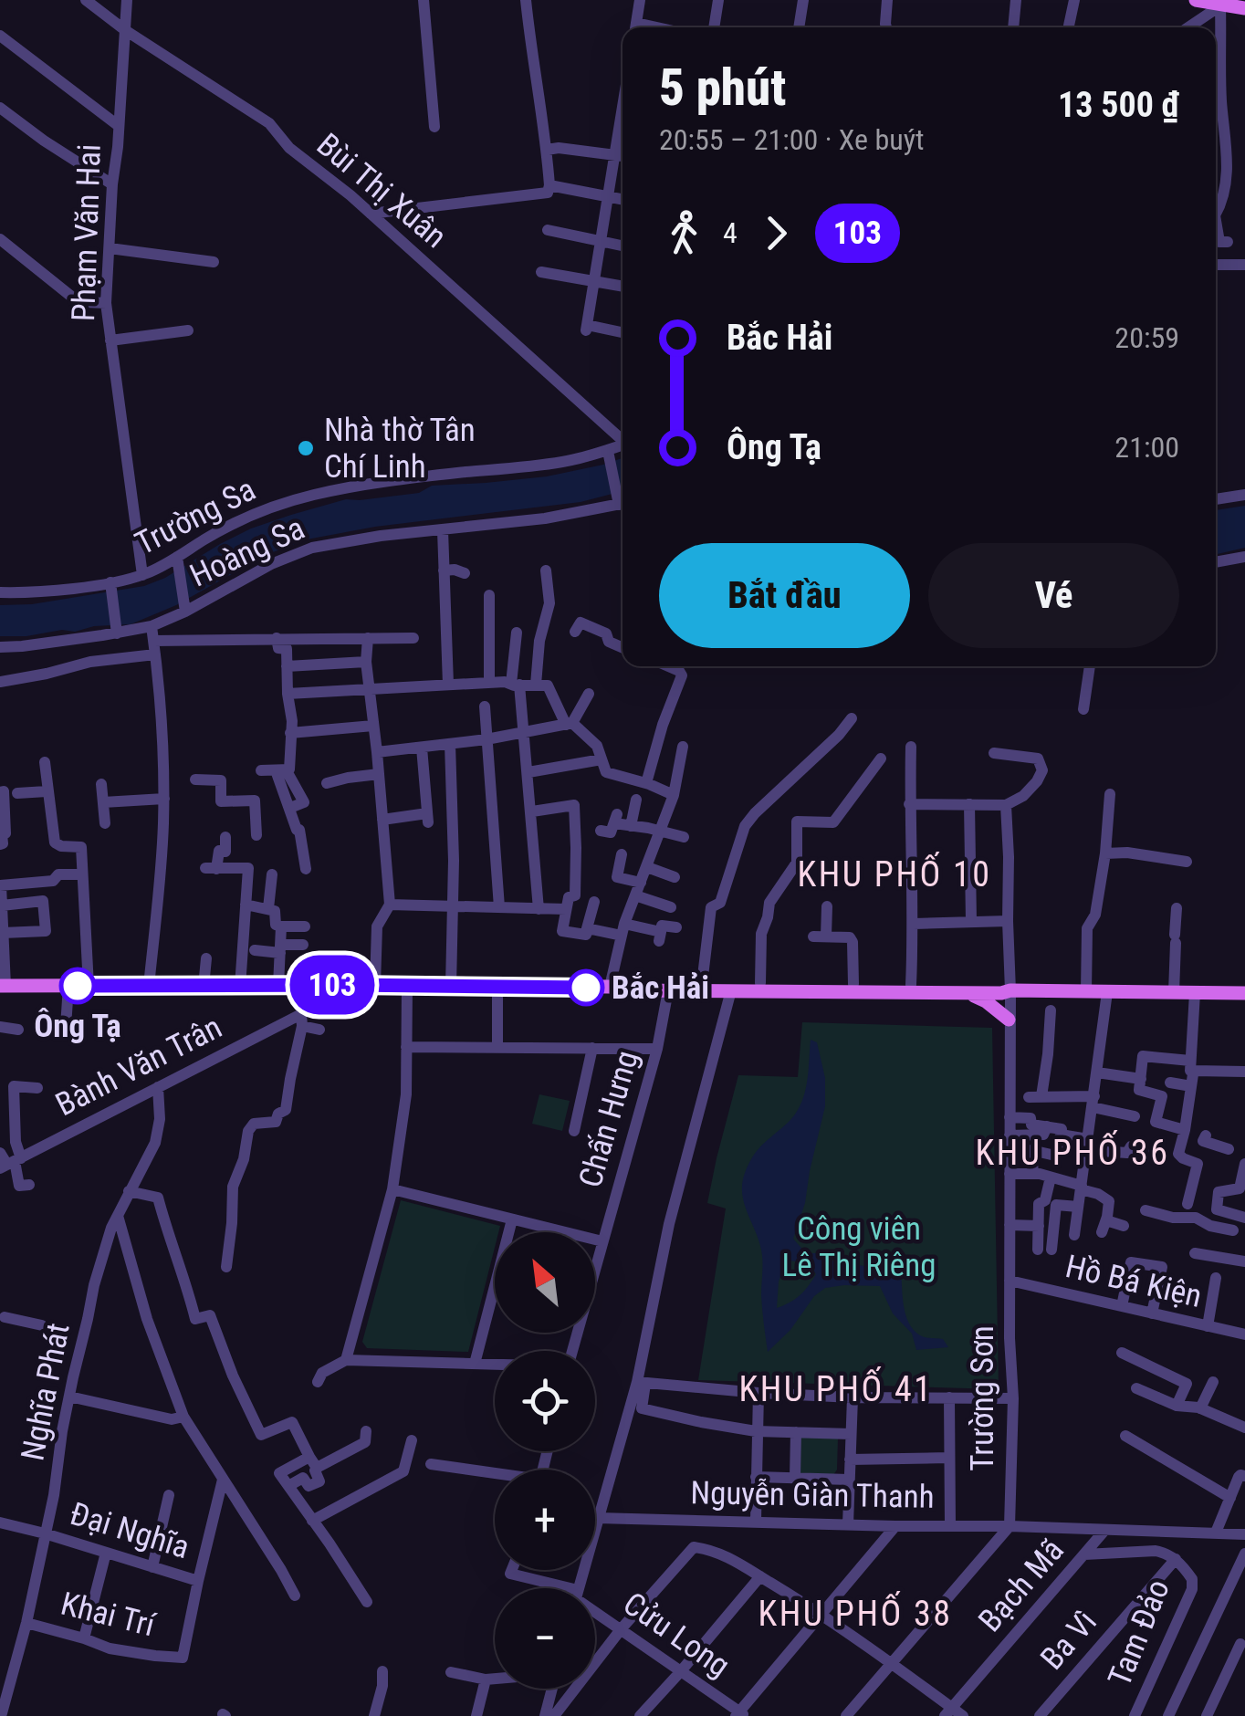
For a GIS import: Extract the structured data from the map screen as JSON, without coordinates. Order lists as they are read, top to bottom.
{
  "streets": {
    "street": [
      "Bùi Thị Xuân",
      "Phạm Văn Hai",
      "Trường Sa",
      "Hoàng Sa",
      "Bành Văn Trân",
      "Chấn Hưng",
      "Hồ Bá Kiện",
      "Nghĩa Phát",
      "Trường Sơn",
      "Nguyễn Giàn Thanh",
      "Đại Nghĩa",
      "Bạch Mã",
      "Khai Trí",
      "Tam Đảo",
      "Cửu Long",
      "Ba Vì"
    ]
  },
  "crossings": [
    ["Bùi Thị Xuân", "Phạm Văn Hai"],
    ["Phạm Văn Hai", "Trường Sa"],
    ["Bành Văn Trân", "Nghĩa Phát"],
    ["Hồ Bá Kiện", "Trường Sơn"],
    ["Nghĩa Phát", "Đại Nghĩa"],
    ["Nghĩa Phát", "Khai Trí"],
    ["Trường Sơn", "Nguyễn Giàn Thanh"],
    ["Nguyễn Giàn Thanh", "Bạch Mã"],
    ["Đại Nghĩa", "Khai Trí"],
    ["Bạch Mã", "Tam Đảo"],
    ["Tam Đảo", "Ba Vì"]
  ],
  "districts": [
    "KHU PHỐ 10",
    "KHU PHỐ 36",
    "KHU PHỐ 41",
    "KHU PHỐ 38"
  ],
  "parks": ["Công viên Lê Thị Riêng"],
  "places": ["Nhà thờ Tân Chí Linh", "Ông Tạ", "Bắc Hải"],
  "lines": ["bus line 103"],
  "north": "top left",
  "page": {
    "on_map": "103",
    "heading": ["5 phút", "20:55 – 21:00 · Xe buýt", "13 500 ₫"],
    "legs": ["4", "103"],
    "list": [
      {
        "name": "Bắc Hải",
        "value": "20:59"
      },
      {
        "name": "Ông Tạ",
        "value": "21:00"
      }
    ],
    "buttons": ["Bắt đầu", "Vé"],
    "map_buttons": ["+", "−"]
  }
}
